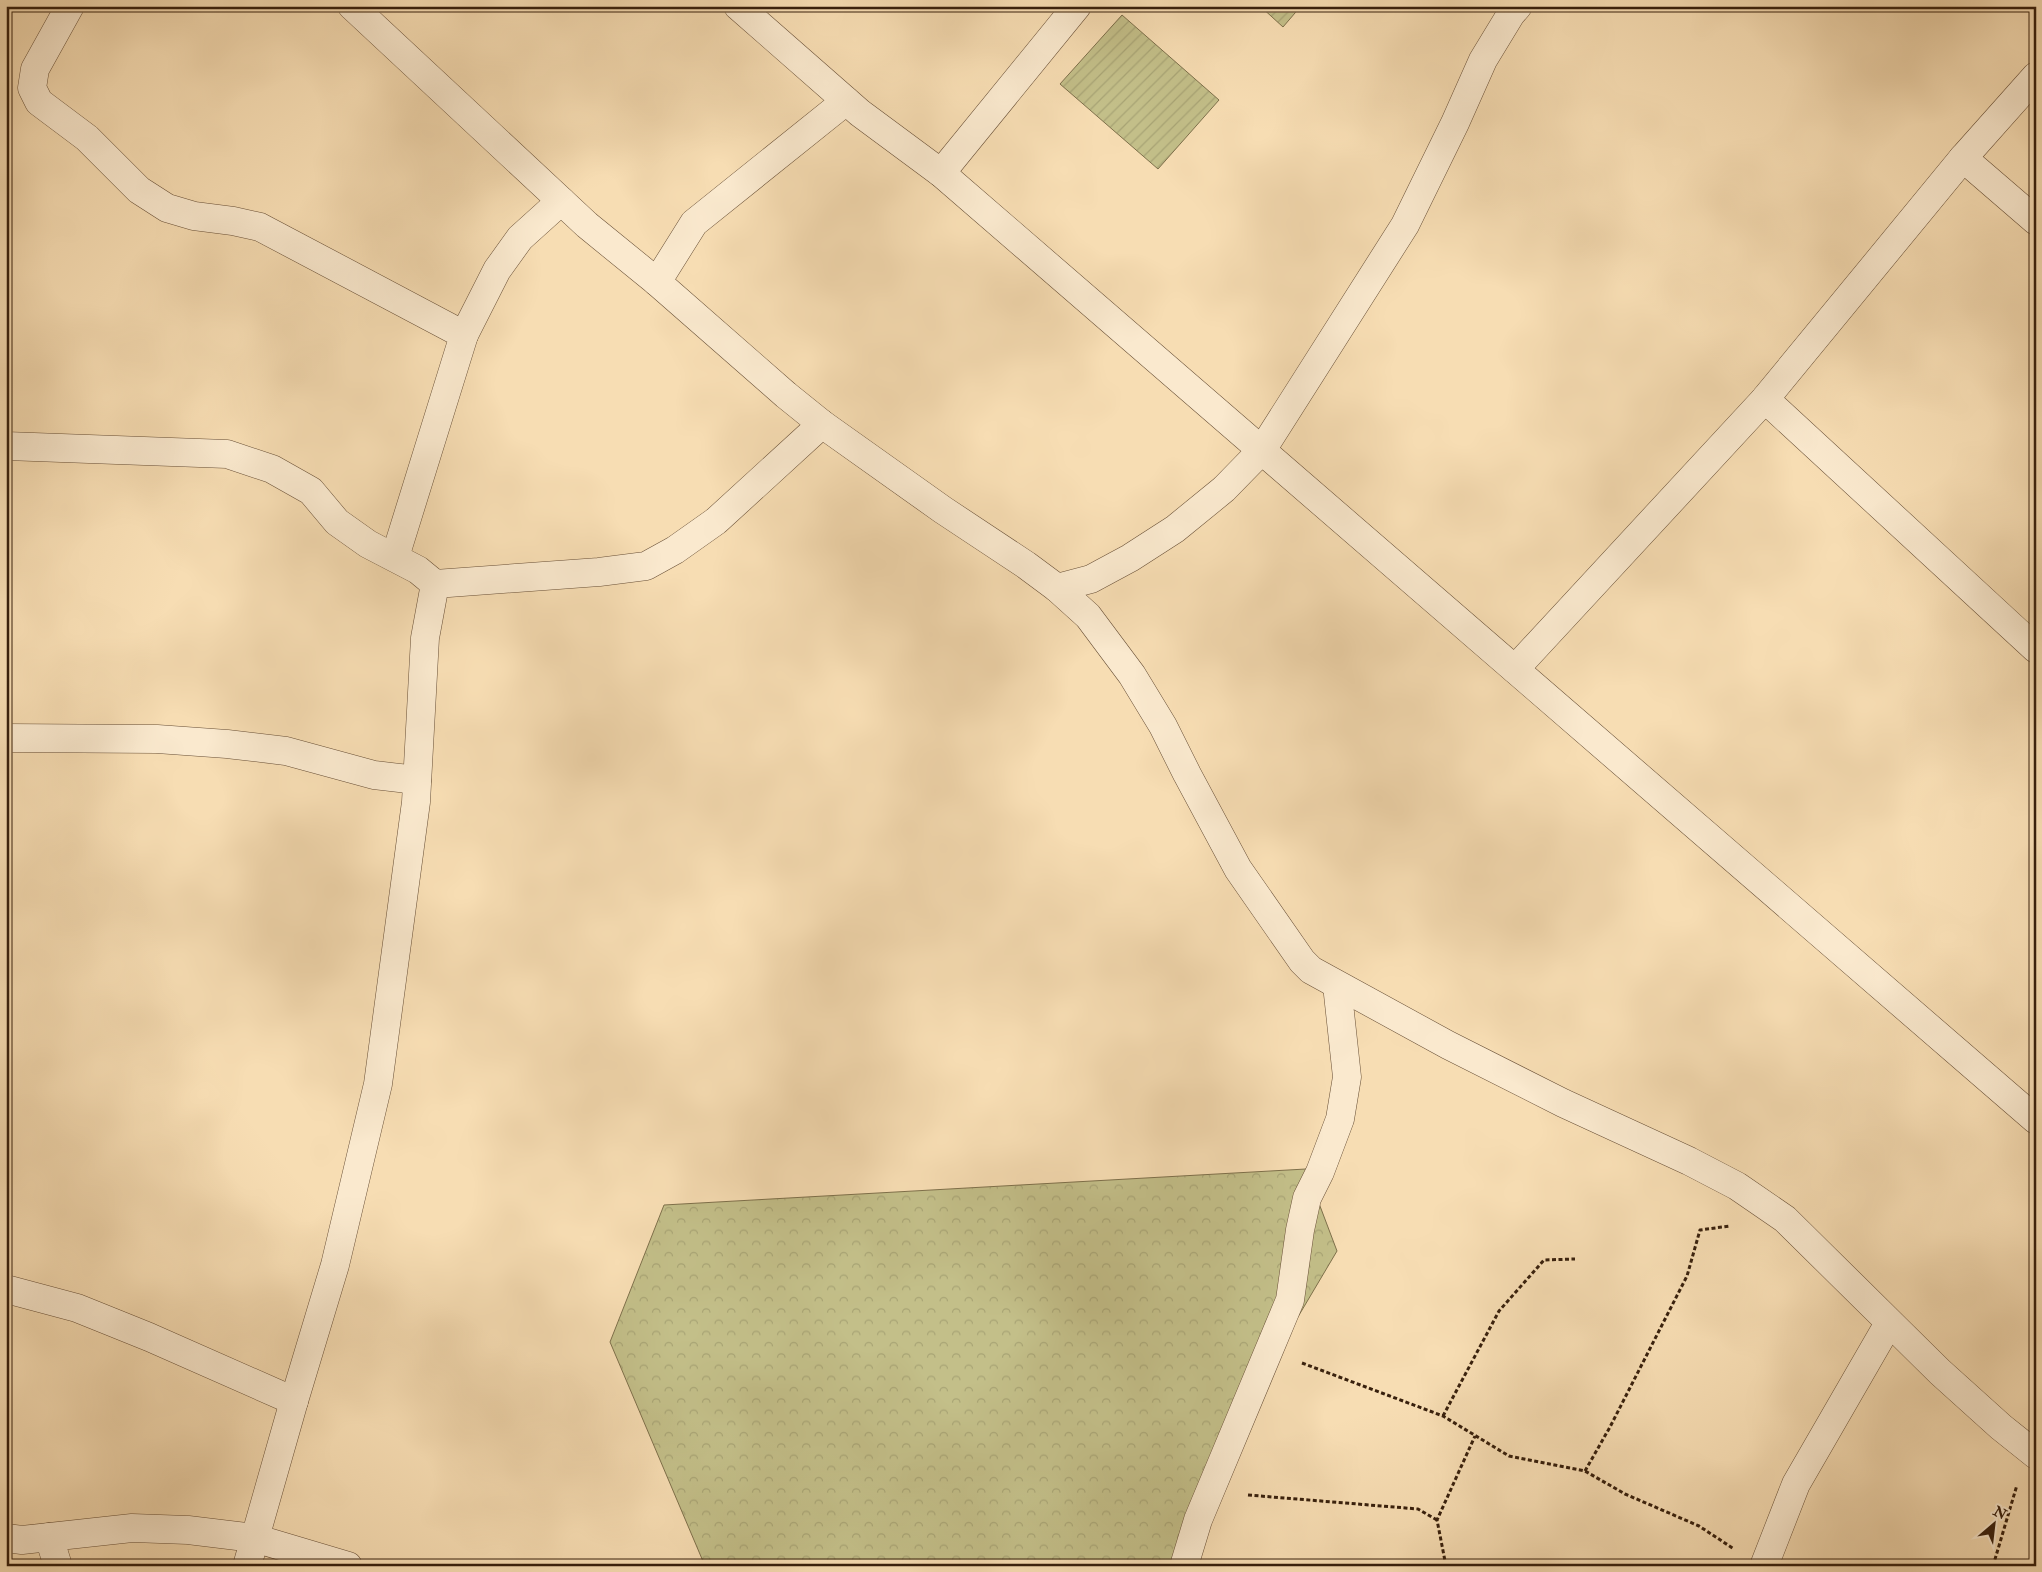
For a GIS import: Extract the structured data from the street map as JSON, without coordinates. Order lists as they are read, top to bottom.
{
  "north": "top right"
}
